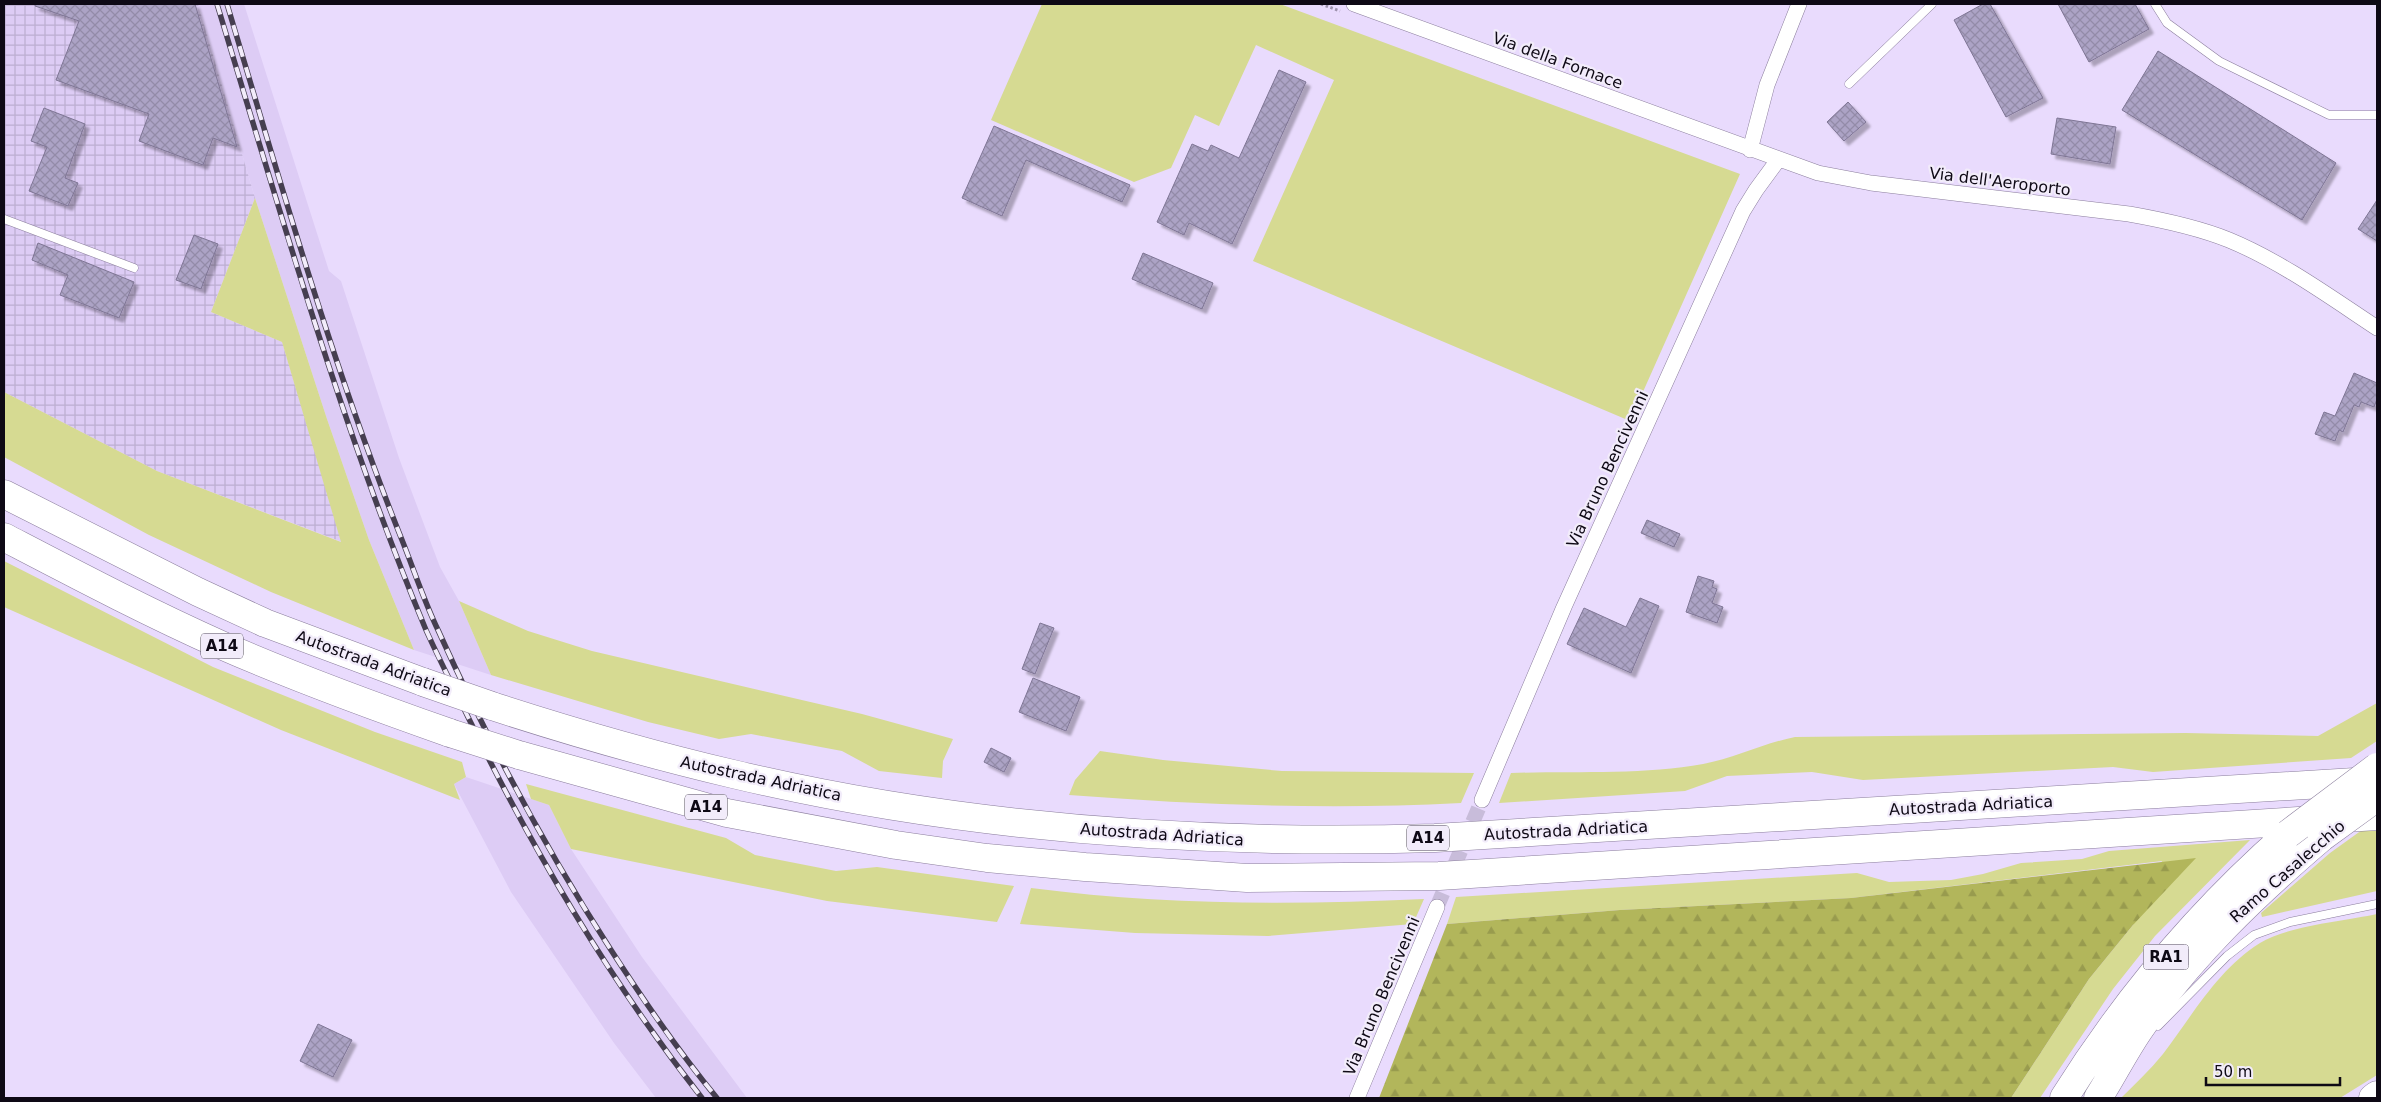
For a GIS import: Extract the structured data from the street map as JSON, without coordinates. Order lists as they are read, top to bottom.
{
  "streets": {
    "highway": [
      "A14",
      "Autostrada Adriatica",
      "Ramo Casalecchio",
      "RA1"
    ],
    "street": ["Via della Fornace", "Via dell'Aeroporto", "Via Bruno Bencivenni"]
  },
  "crossings": [
    ["Via della Fornace", "Via dell'Aeroporto"],
    ["Via dell'Aeroporto", "Via Bruno Bencivenni"]
  ],
  "scale_bar": "50 m"
}
